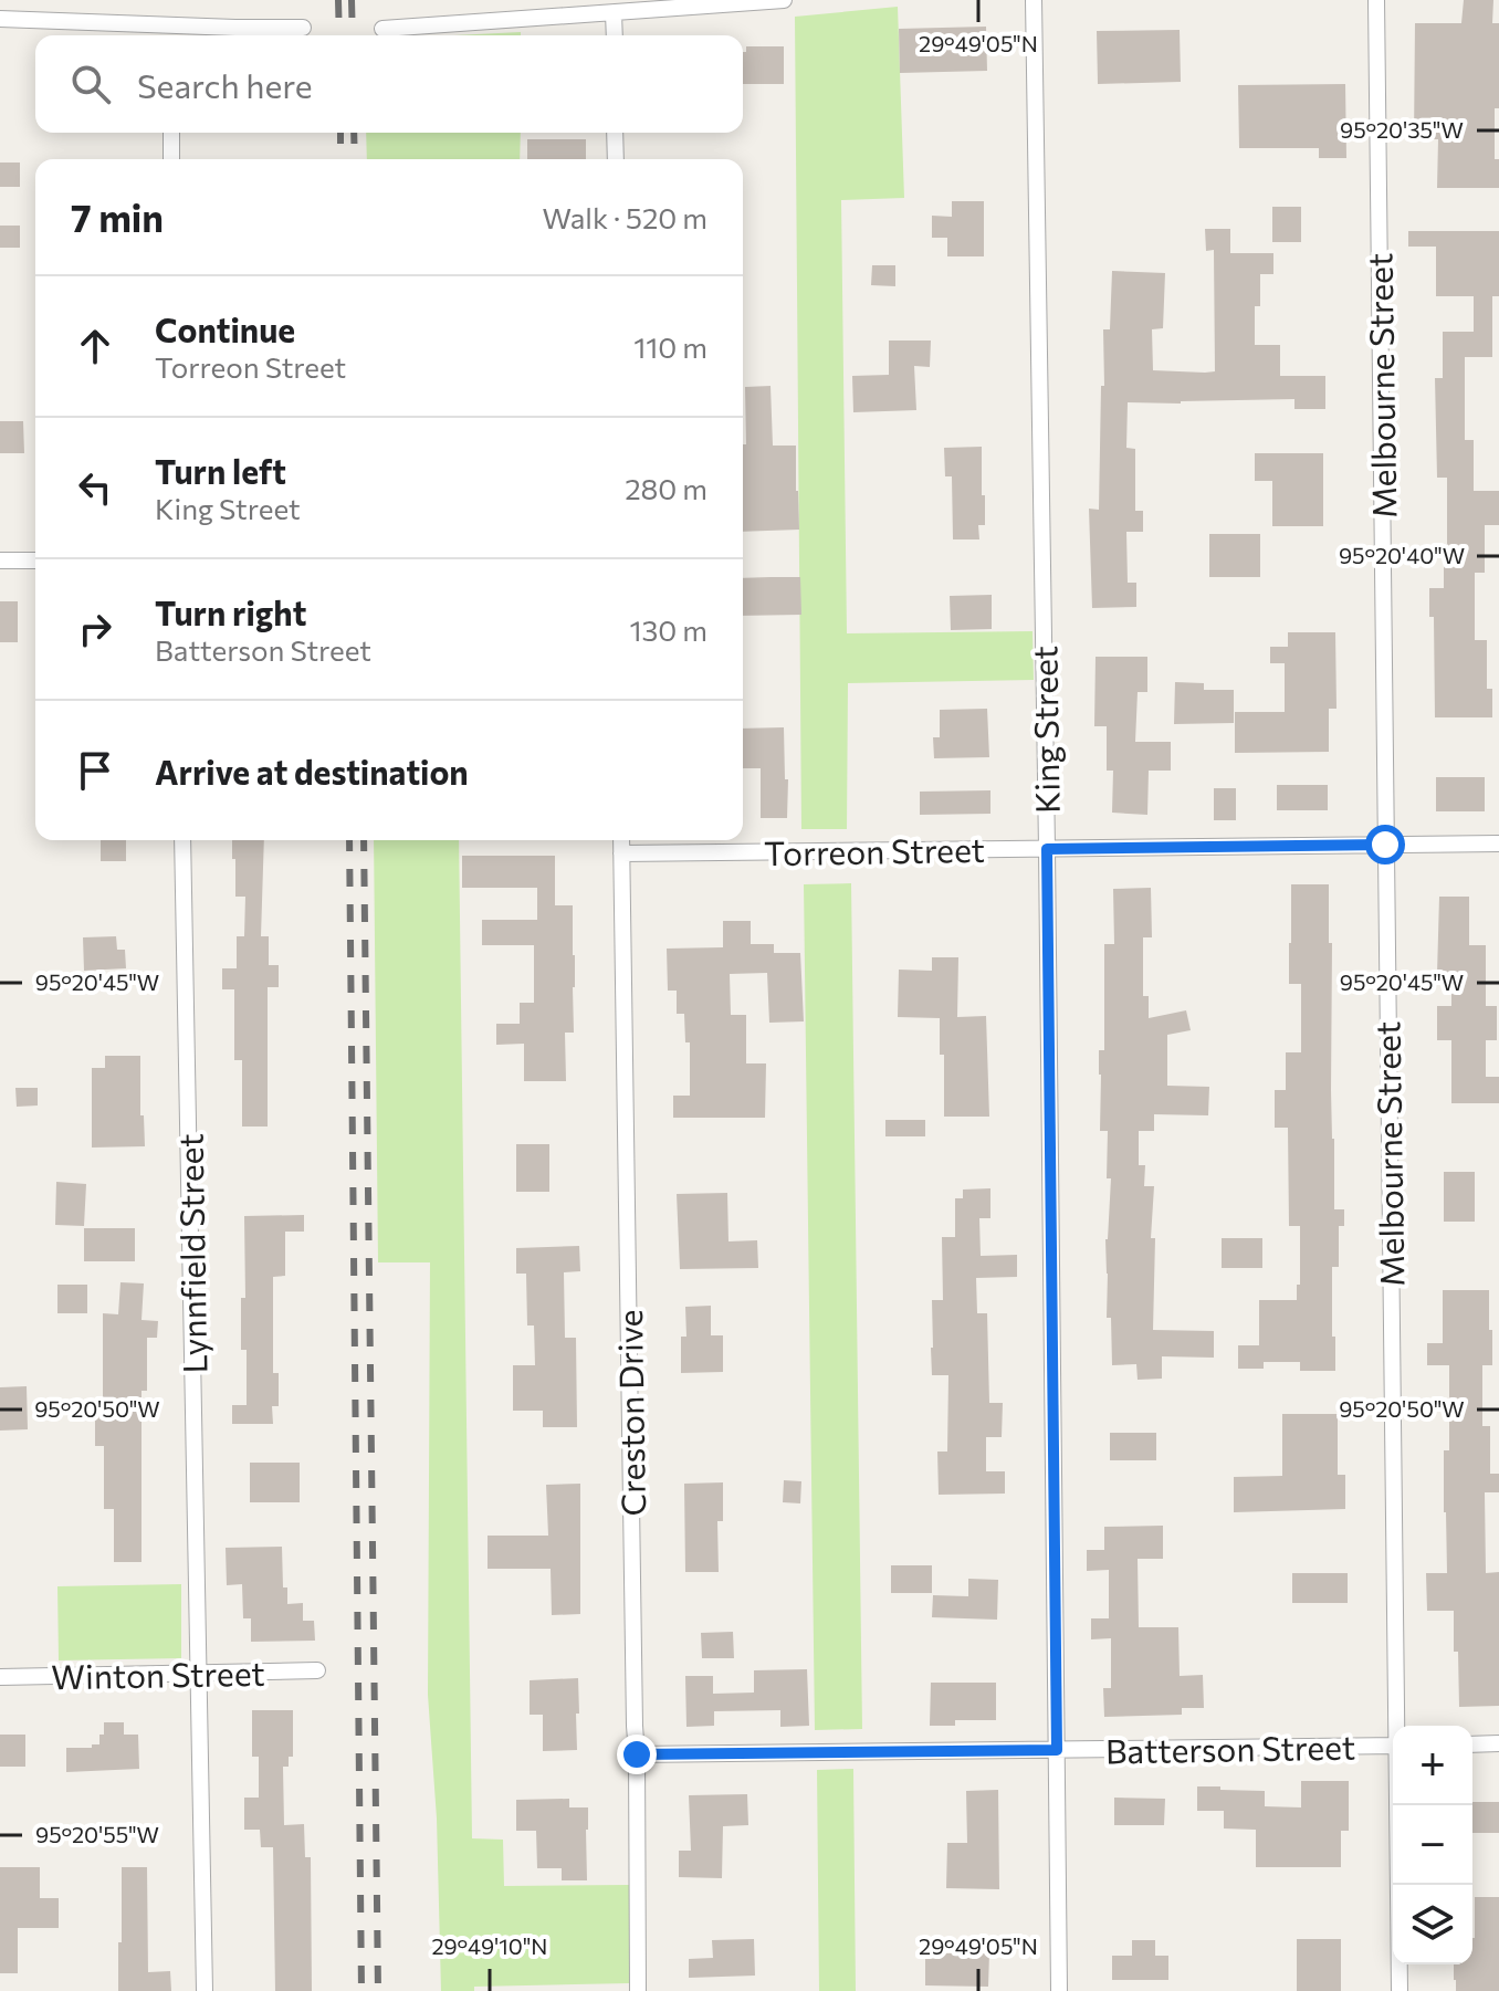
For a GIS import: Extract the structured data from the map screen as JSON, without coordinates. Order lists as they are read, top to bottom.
{
  "streets": {
    "street": [
      "Melbourne Street",
      "King Street",
      "Torreon Street",
      "Lynnfield Street",
      "Creston Drive",
      "Winton Street",
      "Batterson Street"
    ]
  },
  "crossings": [
    ["Melbourne Street", "Torreon Street"],
    ["King Street", "Torreon Street"],
    ["King Street", "Batterson Street"],
    ["Torreon Street", "Creston Drive"],
    ["Lynnfield Street", "Winton Street"],
    ["Creston Drive", "Batterson Street"]
  ],
  "page": {
    "search": "Search here",
    "heading": ["7 min", "Walk · 520 m"],
    "list": [
      ["Continue", "Torreon Street", "110 m"],
      ["Turn left", "King Street", "280 m"],
      ["Turn right", "Batterson Street", "130 m"],
      "Arrive at destination"
    ],
    "map_buttons": ["+", "−"]
  },
  "coordinates": [
    "29°49'05\"N",
    "95°20'35\"W",
    "95°20'40\"W",
    "95°20'45\"W",
    "95°20'50\"W",
    "95°20'55\"W",
    "29°49'10\"N"
  ]
}
